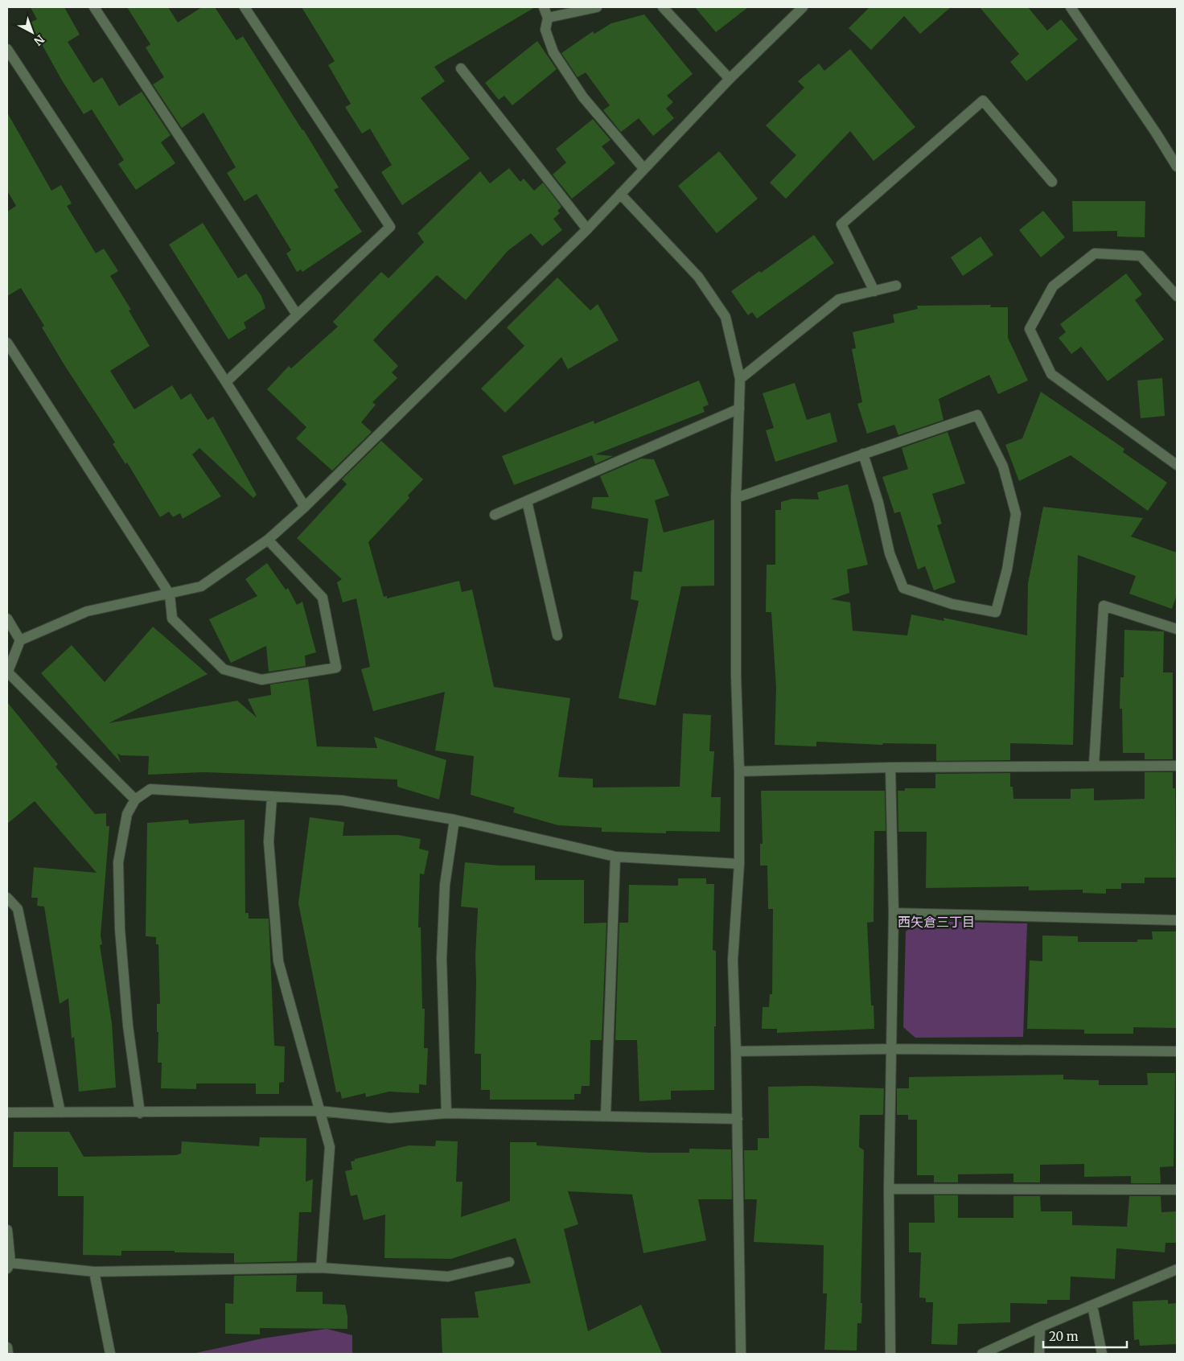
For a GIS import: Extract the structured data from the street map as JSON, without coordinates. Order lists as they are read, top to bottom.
{
  "districts": ["西矢倉三丁目"],
  "scale_bar": "20 m",
  "north": "bottom right"
}
